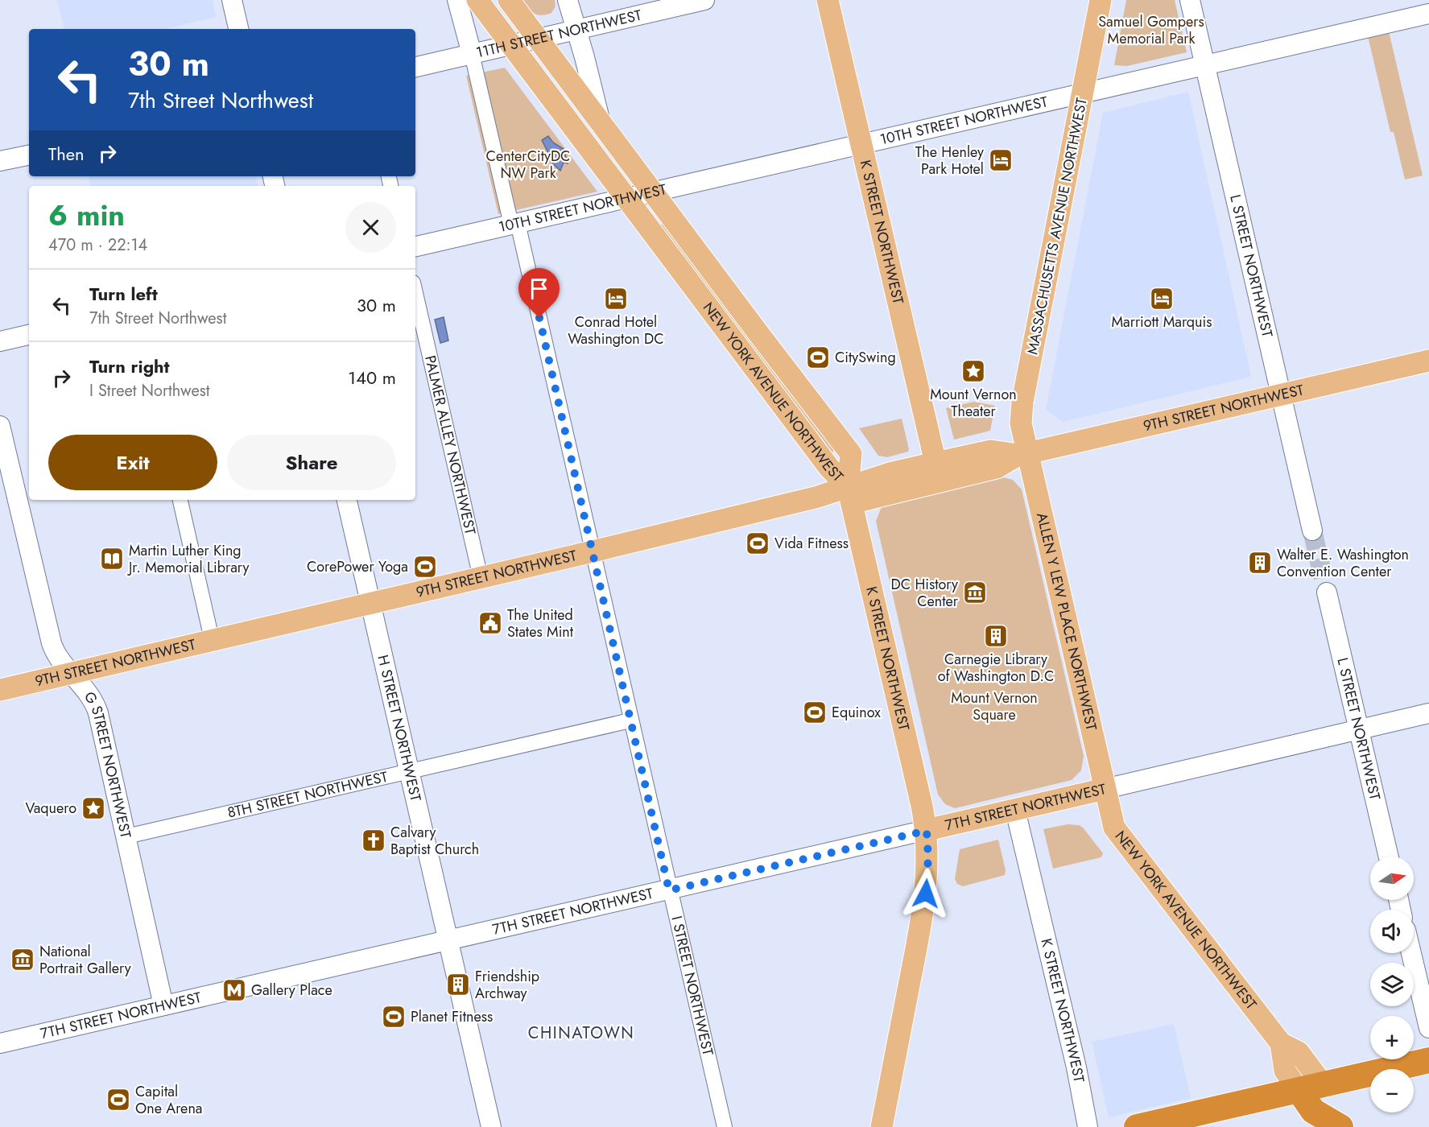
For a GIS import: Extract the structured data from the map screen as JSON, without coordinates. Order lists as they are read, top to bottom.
{
  "streets": {
    "highway": ["NEW YORK AVENUE NORTHWEST"],
    "main road": [
      "11TH STREET NORTHWEST",
      "10TH STREET NORTHWEST",
      "MASSACHUSETTS AVENUE NORTHWEST",
      "K STREET NORTHWEST",
      "L STREET NORTHWEST",
      "9TH STREET NORTHWEST",
      "ALLEN Y LEW PLACE NORTHWEST",
      "H STREET NORTHWEST",
      "G STREET NORTHWEST",
      "7TH STREET NORTHWEST"
    ],
    "street": ["PALMER ALLEY NORTHWEST", "8TH STREET NORTHWEST", "I STREET NORTHWEST"]
  },
  "crossings": [
    ["11TH STREET NORTHWEST", "NEW YORK AVENUE NORTHWEST"],
    ["11TH STREET NORTHWEST", "I STREET NORTHWEST"],
    ["10TH STREET NORTHWEST", "MASSACHUSETTS AVENUE NORTHWEST"],
    ["10TH STREET NORTHWEST", "K STREET NORTHWEST"],
    ["10TH STREET NORTHWEST", "L STREET NORTHWEST"],
    ["10TH STREET NORTHWEST", "NEW YORK AVENUE NORTHWEST"],
    ["10TH STREET NORTHWEST", "I STREET NORTHWEST"],
    ["MASSACHUSETTS AVENUE NORTHWEST", "9TH STREET NORTHWEST"],
    ["MASSACHUSETTS AVENUE NORTHWEST", "ALLEN Y LEW PLACE NORTHWEST"],
    ["K STREET NORTHWEST", "NEW YORK AVENUE NORTHWEST"],
    ["K STREET NORTHWEST", "9TH STREET NORTHWEST"],
    ["K STREET NORTHWEST", "7TH STREET NORTHWEST"],
    ["L STREET NORTHWEST", "9TH STREET NORTHWEST"],
    ["L STREET NORTHWEST", "7TH STREET NORTHWEST"],
    ["NEW YORK AVENUE NORTHWEST", "9TH STREET NORTHWEST"],
    ["NEW YORK AVENUE NORTHWEST", "ALLEN Y LEW PLACE NORTHWEST"],
    ["NEW YORK AVENUE NORTHWEST", "7TH STREET NORTHWEST"],
    ["9TH STREET NORTHWEST", "PALMER ALLEY NORTHWEST"],
    ["9TH STREET NORTHWEST", "ALLEN Y LEW PLACE NORTHWEST"],
    ["9TH STREET NORTHWEST", "H STREET NORTHWEST"],
    ["9TH STREET NORTHWEST", "G STREET NORTHWEST"],
    ["9TH STREET NORTHWEST", "I STREET NORTHWEST"],
    ["ALLEN Y LEW PLACE NORTHWEST", "7TH STREET NORTHWEST"],
    ["H STREET NORTHWEST", "8TH STREET NORTHWEST"],
    ["H STREET NORTHWEST", "7TH STREET NORTHWEST"],
    ["G STREET NORTHWEST", "8TH STREET NORTHWEST"],
    ["G STREET NORTHWEST", "7TH STREET NORTHWEST"],
    ["8TH STREET NORTHWEST", "I STREET NORTHWEST"],
    ["7TH STREET NORTHWEST", "I STREET NORTHWEST"]
  ],
  "districts": ["CHINATOWN"],
  "parks": ["Samuel Gompers Memorial Park", "CenterCityDC NW Park", "Mount Vernon Square"],
  "places": {
    "hotel": ["The Henley Park Hotel", "Conrad Hotel Washington DC", "Marriott Marquis"],
    "sports": [
      "CitySwing",
      "Vida Fitness",
      "CorePower Yoga",
      "Equinox",
      "Planet Fitness",
      "Capital One Arena"
    ],
    "place": ["Mount Vernon Theater", "Vaquero"],
    "library": ["Martin Luther King Jr. Memorial Library"],
    "building": ["Walter E. Washington Convention Center", "Carnegie Library of Washington D.C", "Friendship Archway"],
    "museum": ["DC History Center", "National Portrait Gallery"],
    "public building": ["The United States Mint"],
    "church": ["Calvary Baptist Church"],
    "metro station": ["Gallery Place"]
  },
  "north": "right",
  "page": {
    "turn": ["30 m", "7th Street Northwest"],
    "then": "Then",
    "heading": ["6 min", "470 m · 22:14"],
    "list": [
      {
        "name": "Turn left",
        "note": "7th Street Northwest",
        "value": "30 m"
      },
      {
        "name": "Turn right",
        "note": "I Street Northwest",
        "value": "140 m"
      }
    ],
    "buttons": ["Exit", "Share"],
    "map_buttons": ["+", "−"]
  }
}
